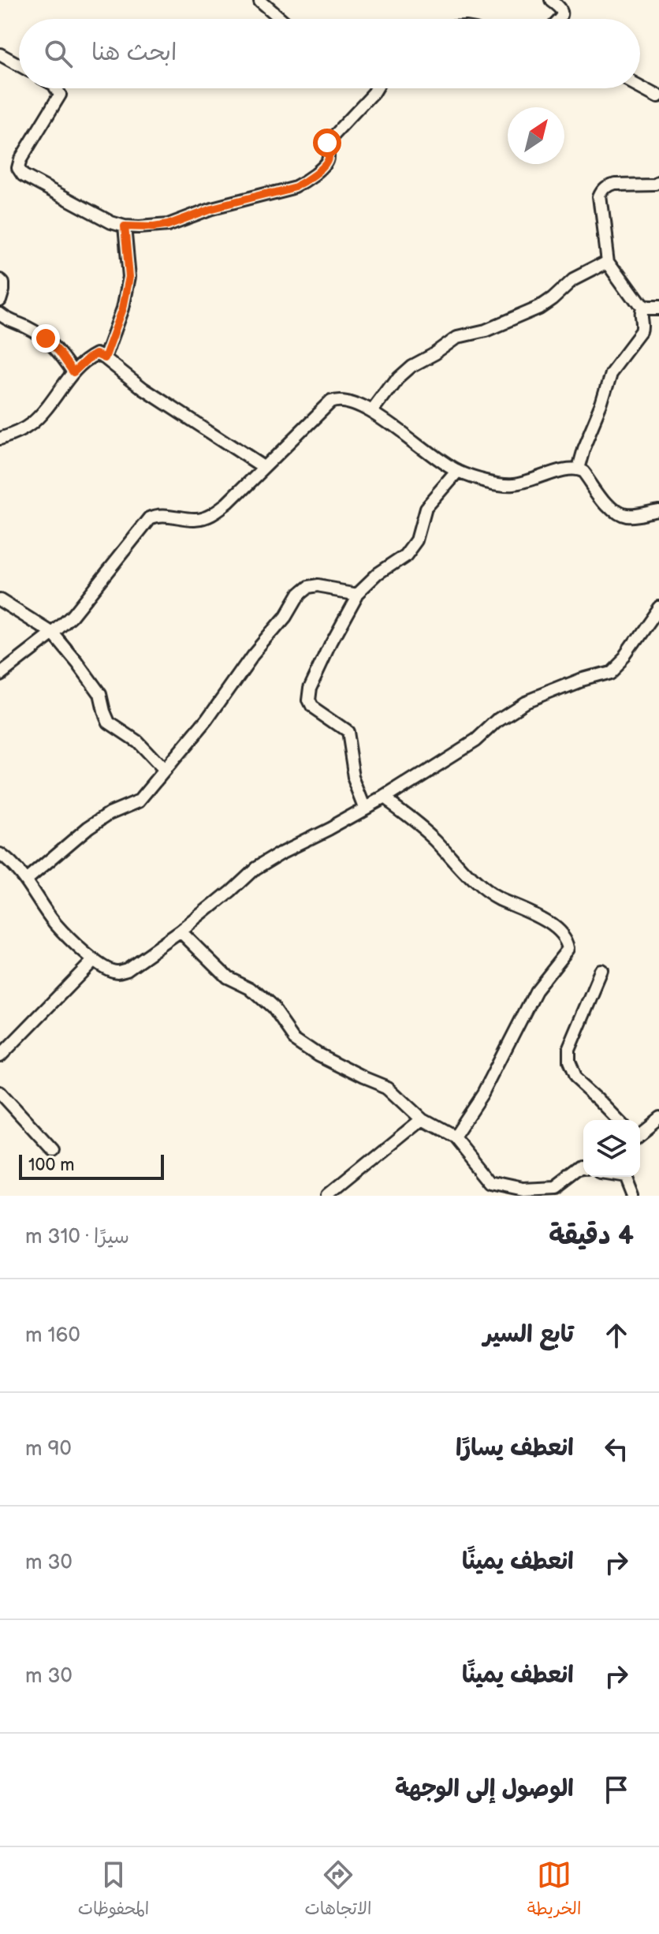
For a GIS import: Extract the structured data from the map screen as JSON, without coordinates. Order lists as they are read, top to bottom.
{
  "scale_bar": "100 m",
  "north": "top right",
  "page": {
    "search": "ابحث هنا",
    "scale": "100 m",
    "heading": ["4 دقيقة", "سيرًا · 310 m"],
    "list": [
      ["تابع السير", "160 m"],
      ["انعطف يسارًا", "90 m"],
      ["انعطف يمينًا", "30 m"],
      ["انعطف يمينًا", "30 m"],
      "الوصول إلى الوجهة"
    ],
    "nav": ["الخريطة", "الاتجاهات", "المحفوظات"]
  }
}
